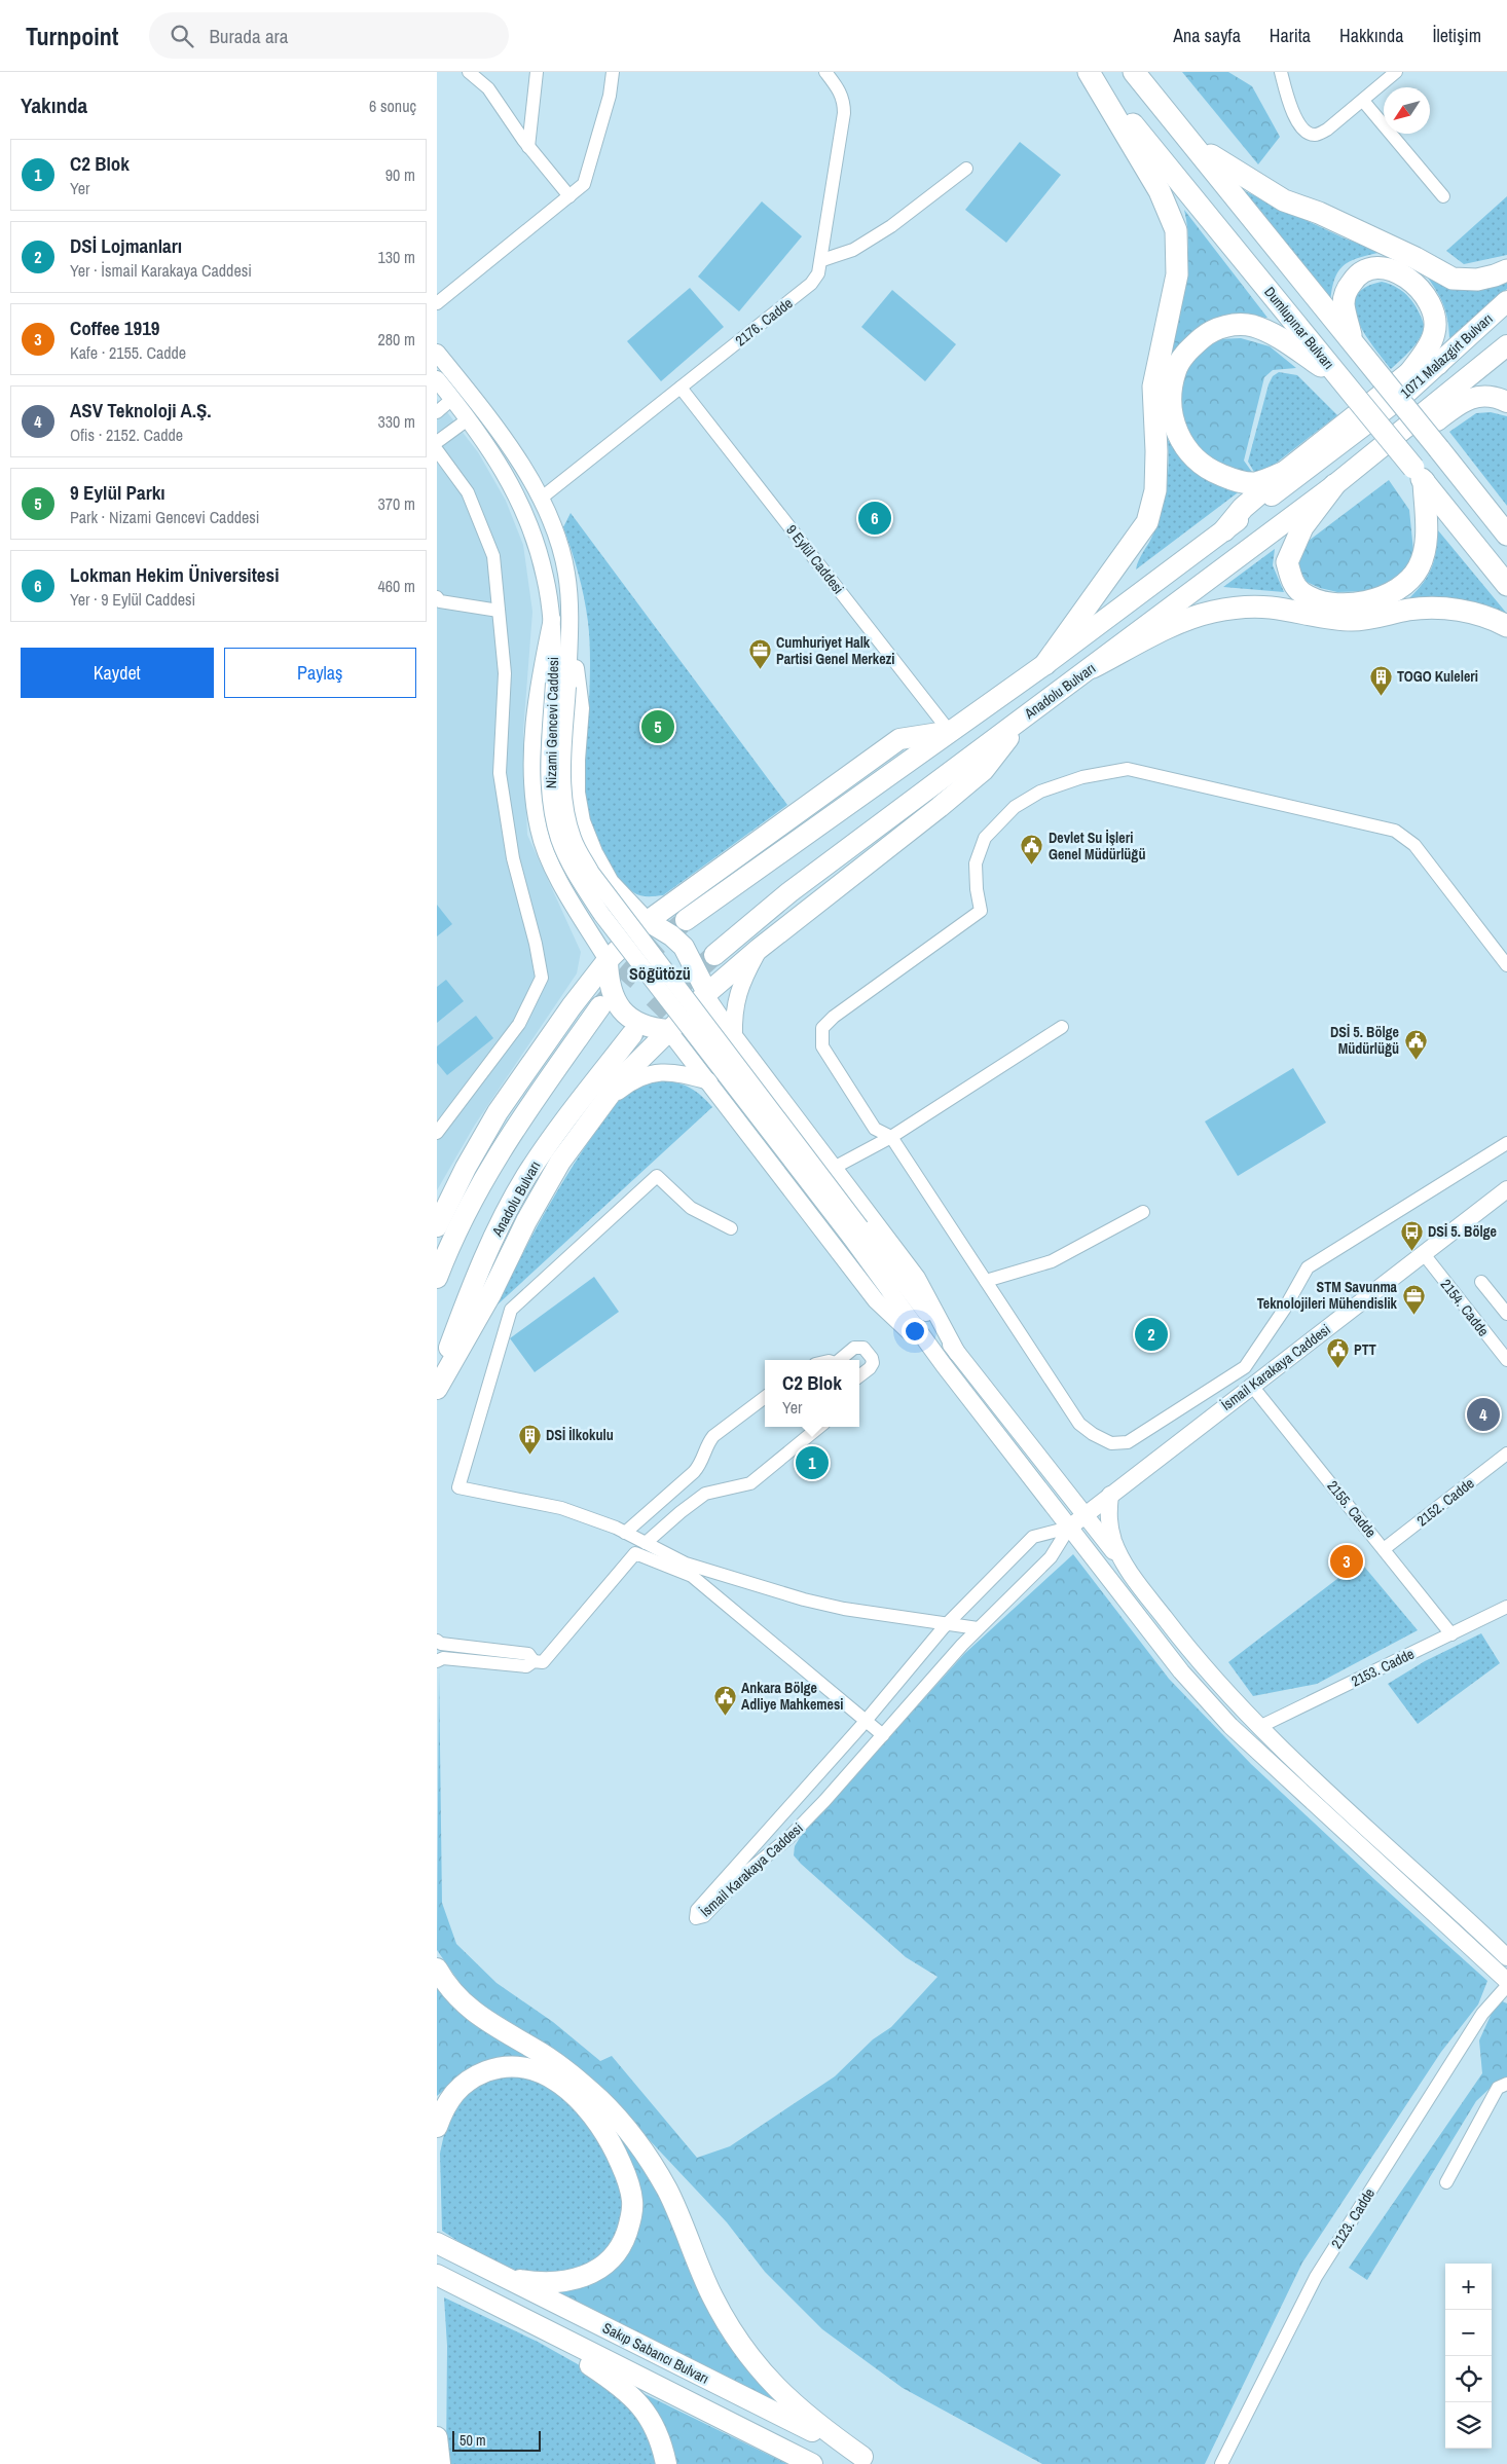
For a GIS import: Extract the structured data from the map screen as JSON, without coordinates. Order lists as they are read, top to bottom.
{
  "streets": {
    "highway": ["Dumlupınar Bulvarı"],
    "main road": ["1071 Malazgirt Bulvarı", "Anadolu Bulvarı", "Sakıp Sabancı Bulvarı"],
    "street": [
      "2176. Cadde",
      "9 Eylül Caddesi",
      "Nizami Gencevi Caddesi",
      "2154. Cadde",
      "İsmail Karakaya Caddesi",
      "2152. Cadde",
      "2155. Cadde",
      "2153. Cadde",
      "2123. Cadde"
    ]
  },
  "crossings": [
    ["2176. Cadde", "9 Eylül Caddesi"],
    ["2176. Cadde", "Nizami Gencevi Caddesi"],
    ["1071 Malazgirt Bulvarı", "Anadolu Bulvarı"],
    ["2154. Cadde", "İsmail Karakaya Caddesi"],
    ["İsmail Karakaya Caddesi", "2155. Cadde"],
    ["2152. Cadde", "2155. Cadde"],
    ["2155. Cadde", "2153. Cadde"]
  ],
  "districts": ["Söğütözü"],
  "places": {
    "office": ["Cumhuriyet Halk Partisi Genel Merkezi", "STM Savunma Teknolojileri Mühendislik"],
    "building": ["TOGO Kuleleri", "DSİ İlkokulu"],
    "public building": [
      "Devlet Su İşleri Genel Müdürlüğü",
      "DSİ 5. Bölge Müdürlüğü",
      "PTT",
      "Ankara Bölge Adliye Mahkemesi"
    ],
    "bus stop": ["DSİ 5. Bölge"]
  },
  "scale_bar": "50 m",
  "north": "bottom left",
  "page": {
    "header": "Turnpoint",
    "search": "Burada ara",
    "nav": [
      "Ana sayfa",
      "Harita",
      "Hakkında",
      "İletişim"
    ],
    "heading": ["Yakında", "6 sonuç"],
    "list": [
      {
        "mark": "1",
        "name": "C2 Blok",
        "note": "Yer",
        "value": "90 m"
      },
      {
        "mark": "2",
        "name": "DSİ Lojmanları",
        "note": "Yer · İsmail Karakaya Caddesi",
        "value": "130 m"
      },
      {
        "mark": "3",
        "name": "Coffee 1919",
        "note": "Kafe · 2155. Cadde",
        "value": "280 m"
      },
      {
        "mark": "4",
        "name": "ASV Teknoloji A.Ş.",
        "note": "Ofis · 2152. Cadde",
        "value": "330 m"
      },
      {
        "mark": "5",
        "name": "9 Eylül Parkı",
        "note": "Park · Nizami Gencevi Caddesi",
        "value": "370 m"
      },
      {
        "mark": "6",
        "name": "Lokman Hekim Üniversitesi",
        "note": "Yer · 9 Eylül Caddesi",
        "value": "460 m"
      }
    ],
    "pins": [
      "6",
      "5",
      "2",
      "4",
      "1",
      "3"
    ],
    "buttons": ["Kaydet", "Paylaş"],
    "popup": ["C2 Blok", "Yer"],
    "map_buttons": ["+", "−"],
    "scale": "50 m"
  }
}
